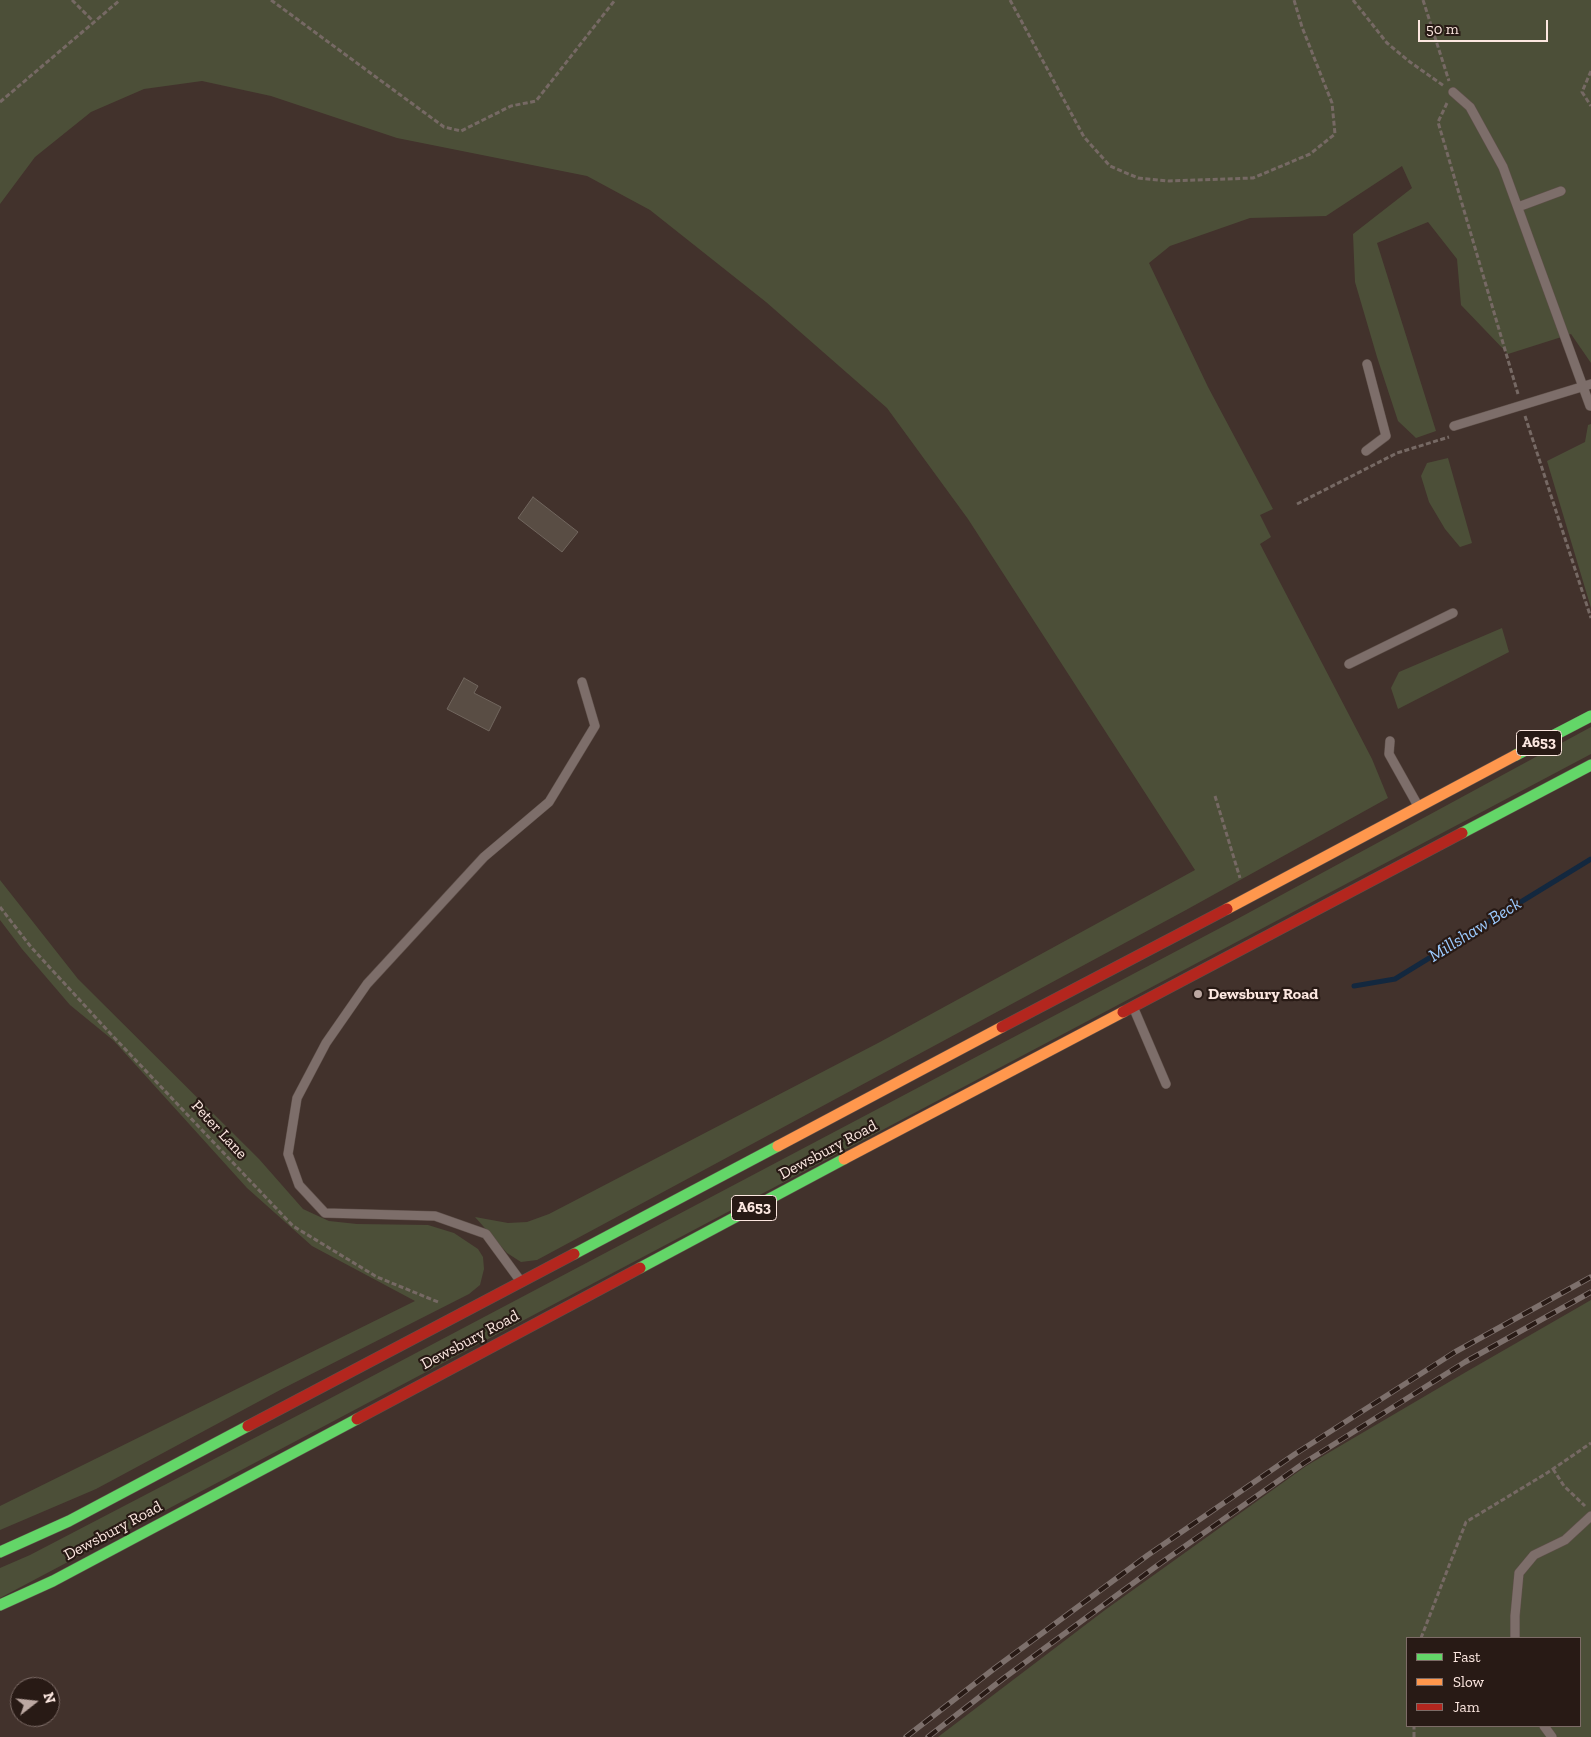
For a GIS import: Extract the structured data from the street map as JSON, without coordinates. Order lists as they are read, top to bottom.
{
  "streets": {
    "highway": ["A653", "Dewsbury Road"],
    "path": ["Peter Lane"]
  },
  "crossings": [
    ["Peter Lane", "Dewsbury Road"]
  ],
  "water": ["Millshaw Beck"],
  "places": ["Dewsbury Road"],
  "legend": ["Fast", "Slow", "Jam"],
  "scale_bar": "50 m",
  "north": "right"
}
